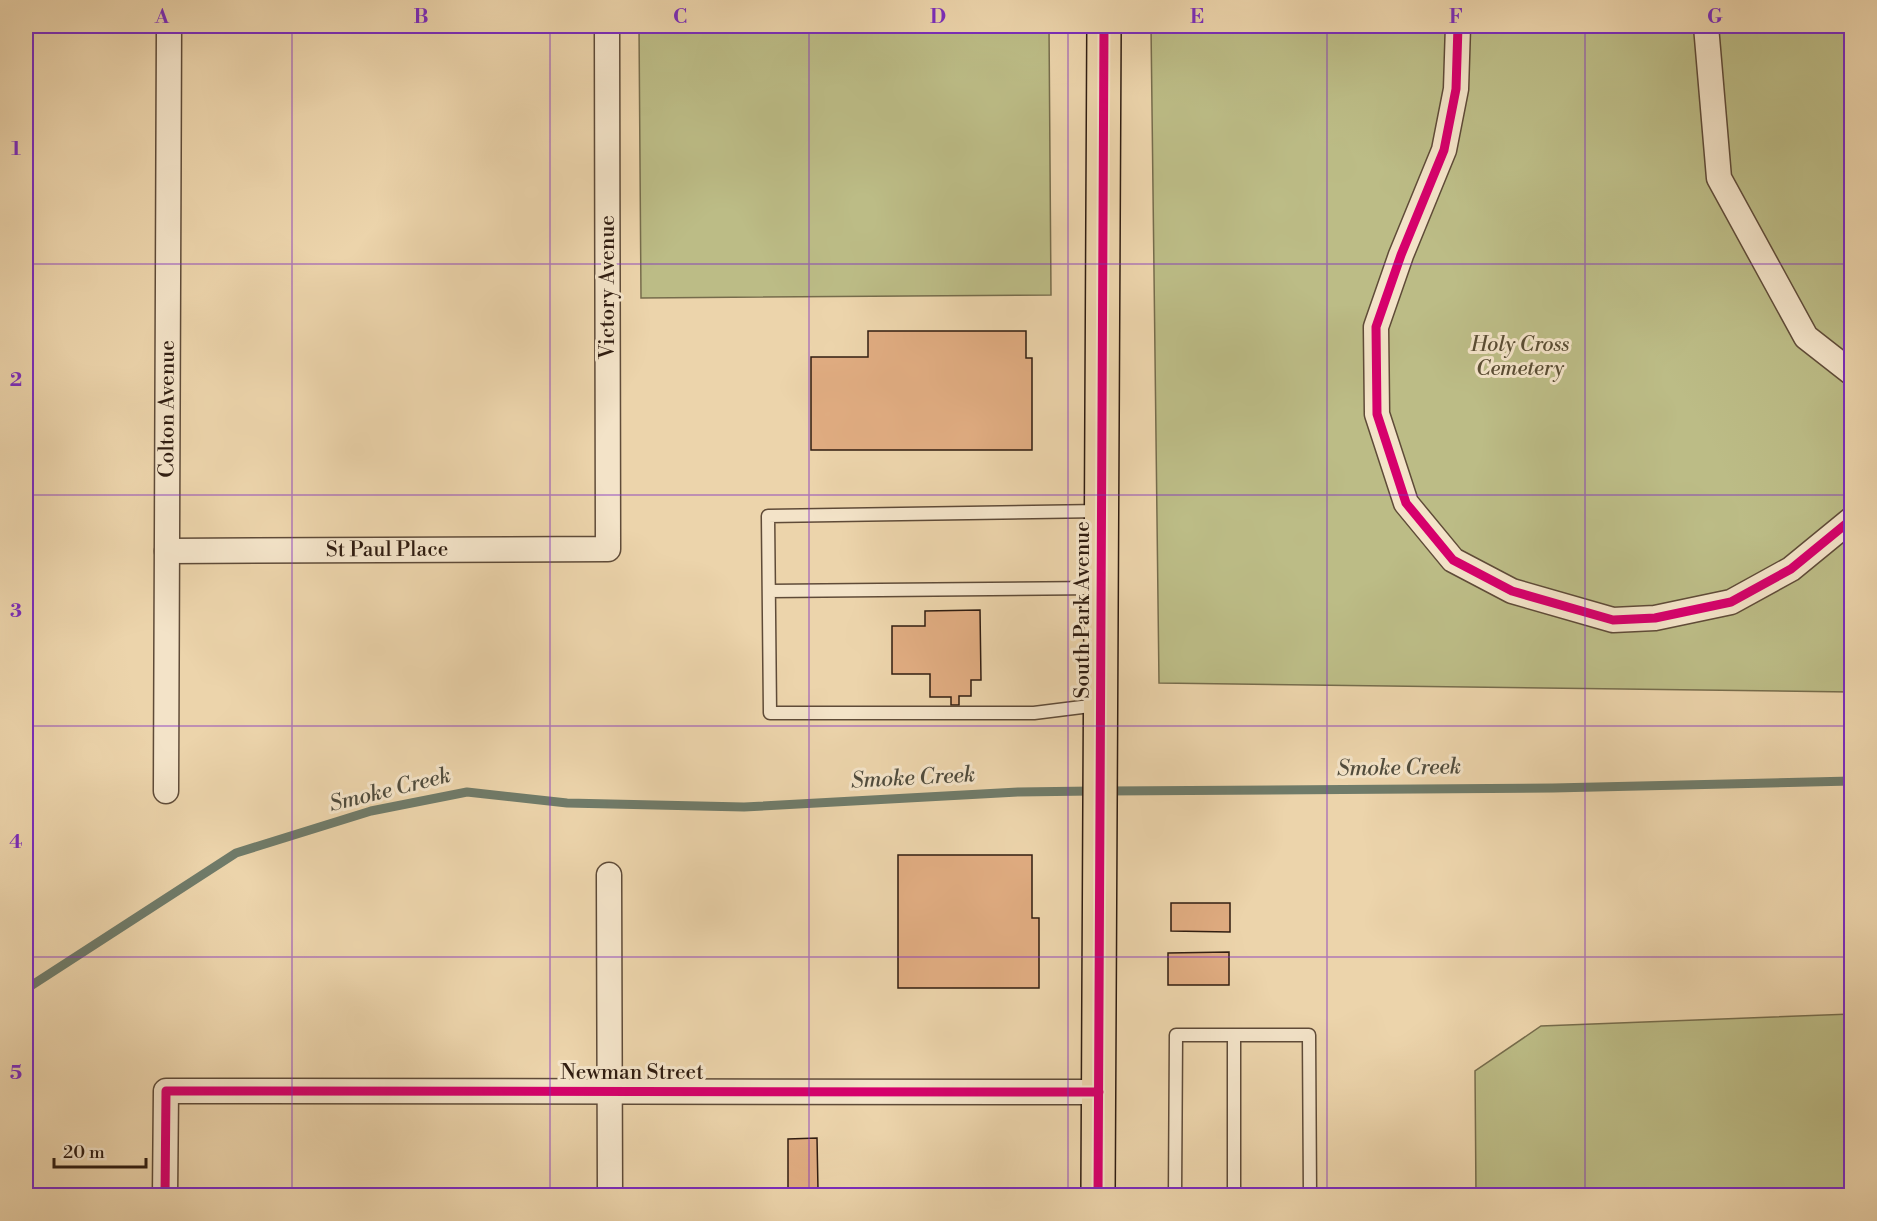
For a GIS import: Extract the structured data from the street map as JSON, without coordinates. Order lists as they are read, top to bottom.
{
  "streets": {
    "main road": ["South Park Avenue"],
    "street": [
      "Victory Avenue",
      "Colton Avenue",
      "St Paul Place",
      "Newman Street"
    ]
  },
  "crossings": [
    ["Victory Avenue", "St Paul Place"],
    ["Colton Avenue", "St Paul Place"],
    ["South Park Avenue", "Newman Street"]
  ],
  "water": ["Smoke Creek"],
  "parks": ["Holy Cross Cemetery"],
  "scale_bar": "20 m",
  "grid": {
    "columns": [
      "A",
      "B",
      "C",
      "D",
      "E",
      "F",
      "G"
    ],
    "rows": [
      "1",
      "2",
      "3",
      "4",
      "5"
    ]
  }
}
